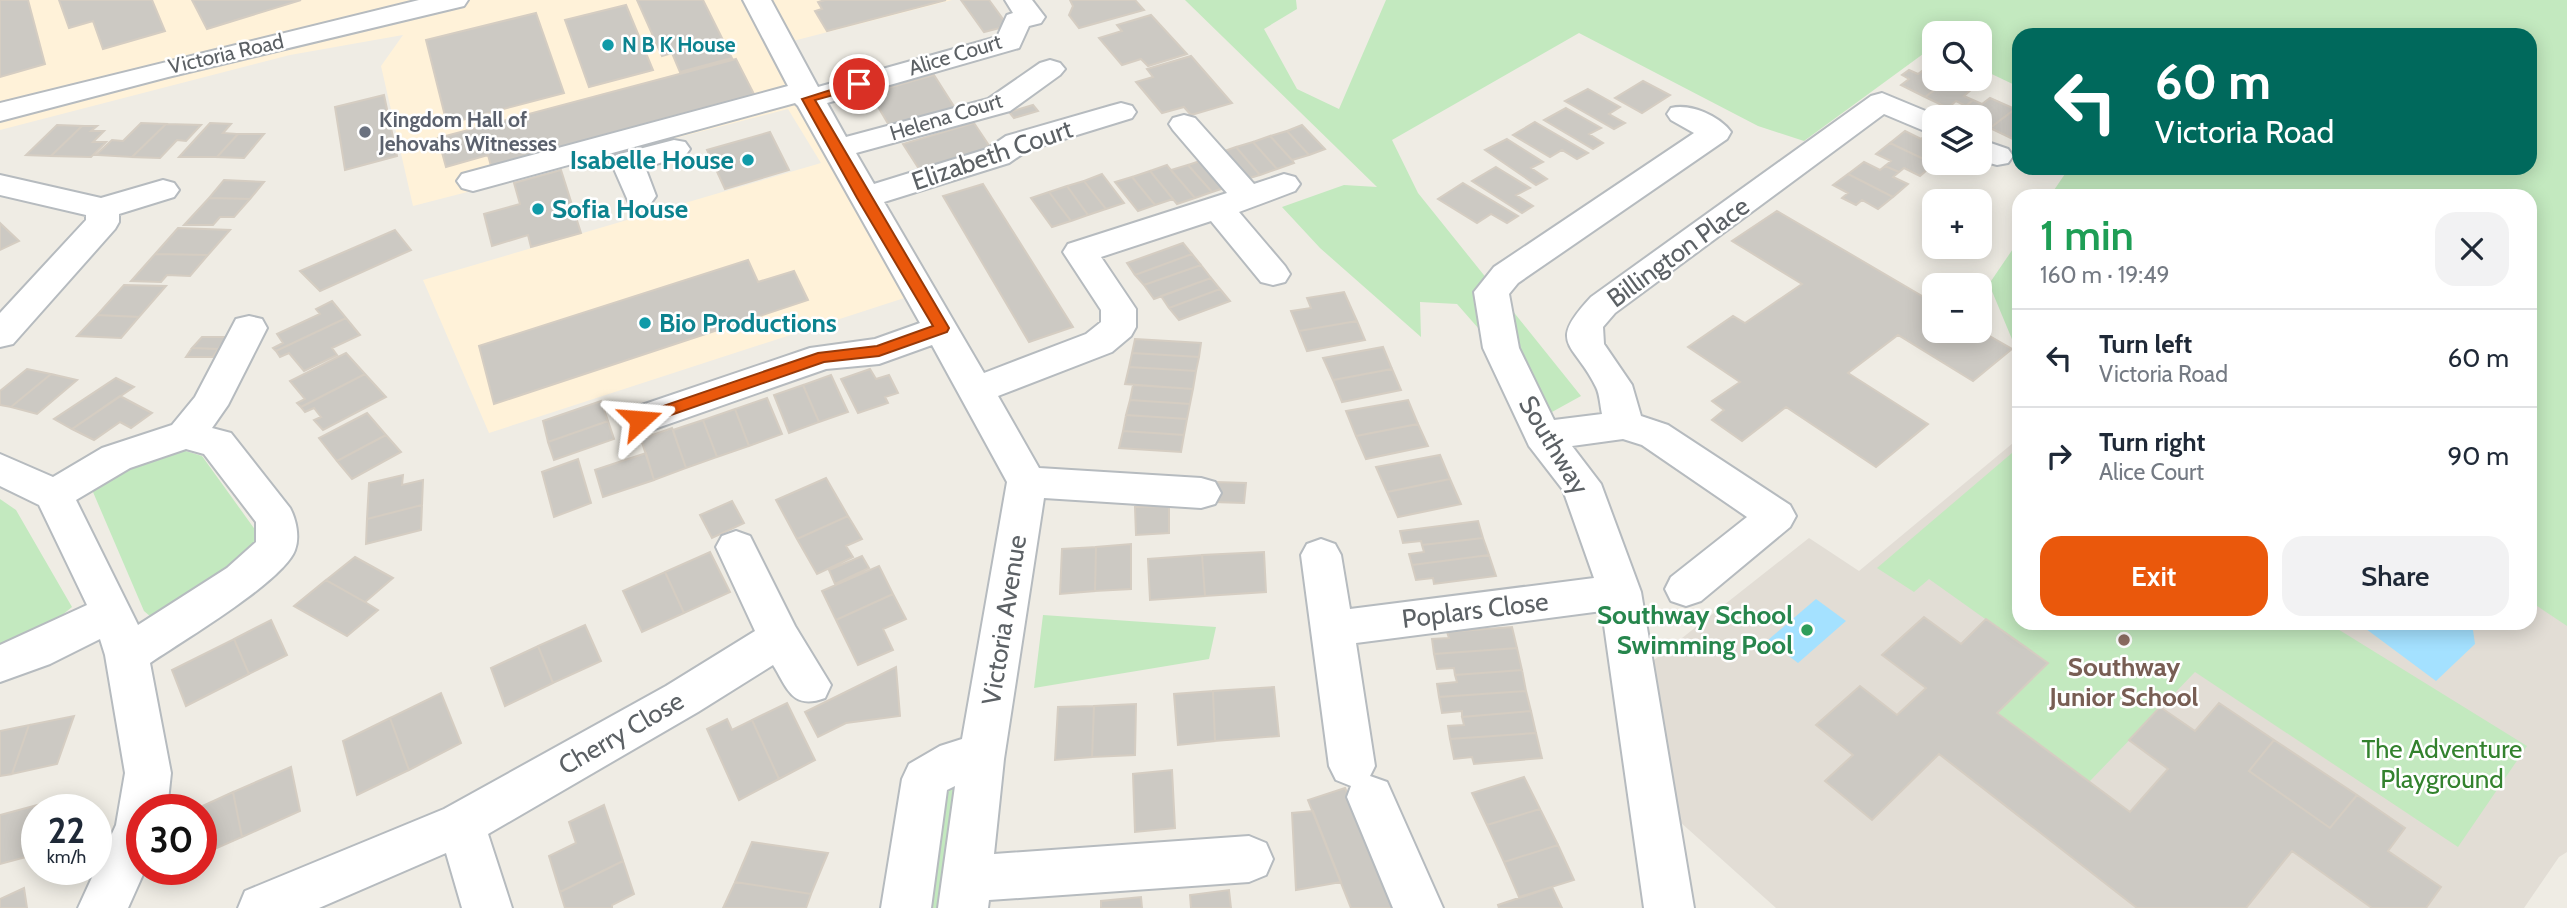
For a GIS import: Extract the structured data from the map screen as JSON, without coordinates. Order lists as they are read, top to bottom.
{
  "streets": {
    "street": [
      "Victoria Road",
      "Alice Court",
      "Helena Court",
      "Elizabeth Court",
      "Billington Place",
      "Southway",
      "Poplars Close",
      "Victoria Avenue",
      "Cherry Close"
    ]
  },
  "crossings": [
    ["Southway", "Poplars Close"]
  ],
  "parks": ["The Adventure Playground"],
  "places": [
    "N B K House",
    "Kingdom Hall of Jehovahs Witnesses",
    "Isabelle House",
    "Sofia House",
    "Bio Productions",
    "Southway School Swimming Pool",
    "Southway Junior School"
  ],
  "page": {
    "map_buttons": ["+", "−"],
    "turn": ["60 m", "Victoria Road"],
    "heading": ["1 min", "160 m · 19:49"],
    "list": [
      {
        "name": "Turn left",
        "note": "Victoria Road",
        "value": "60 m"
      },
      {
        "name": "Turn right",
        "note": "Alice Court",
        "value": "90 m"
      }
    ],
    "buttons": ["Exit", "Share"],
    "speed": "22 km/h",
    "limit": "30"
  }
}
